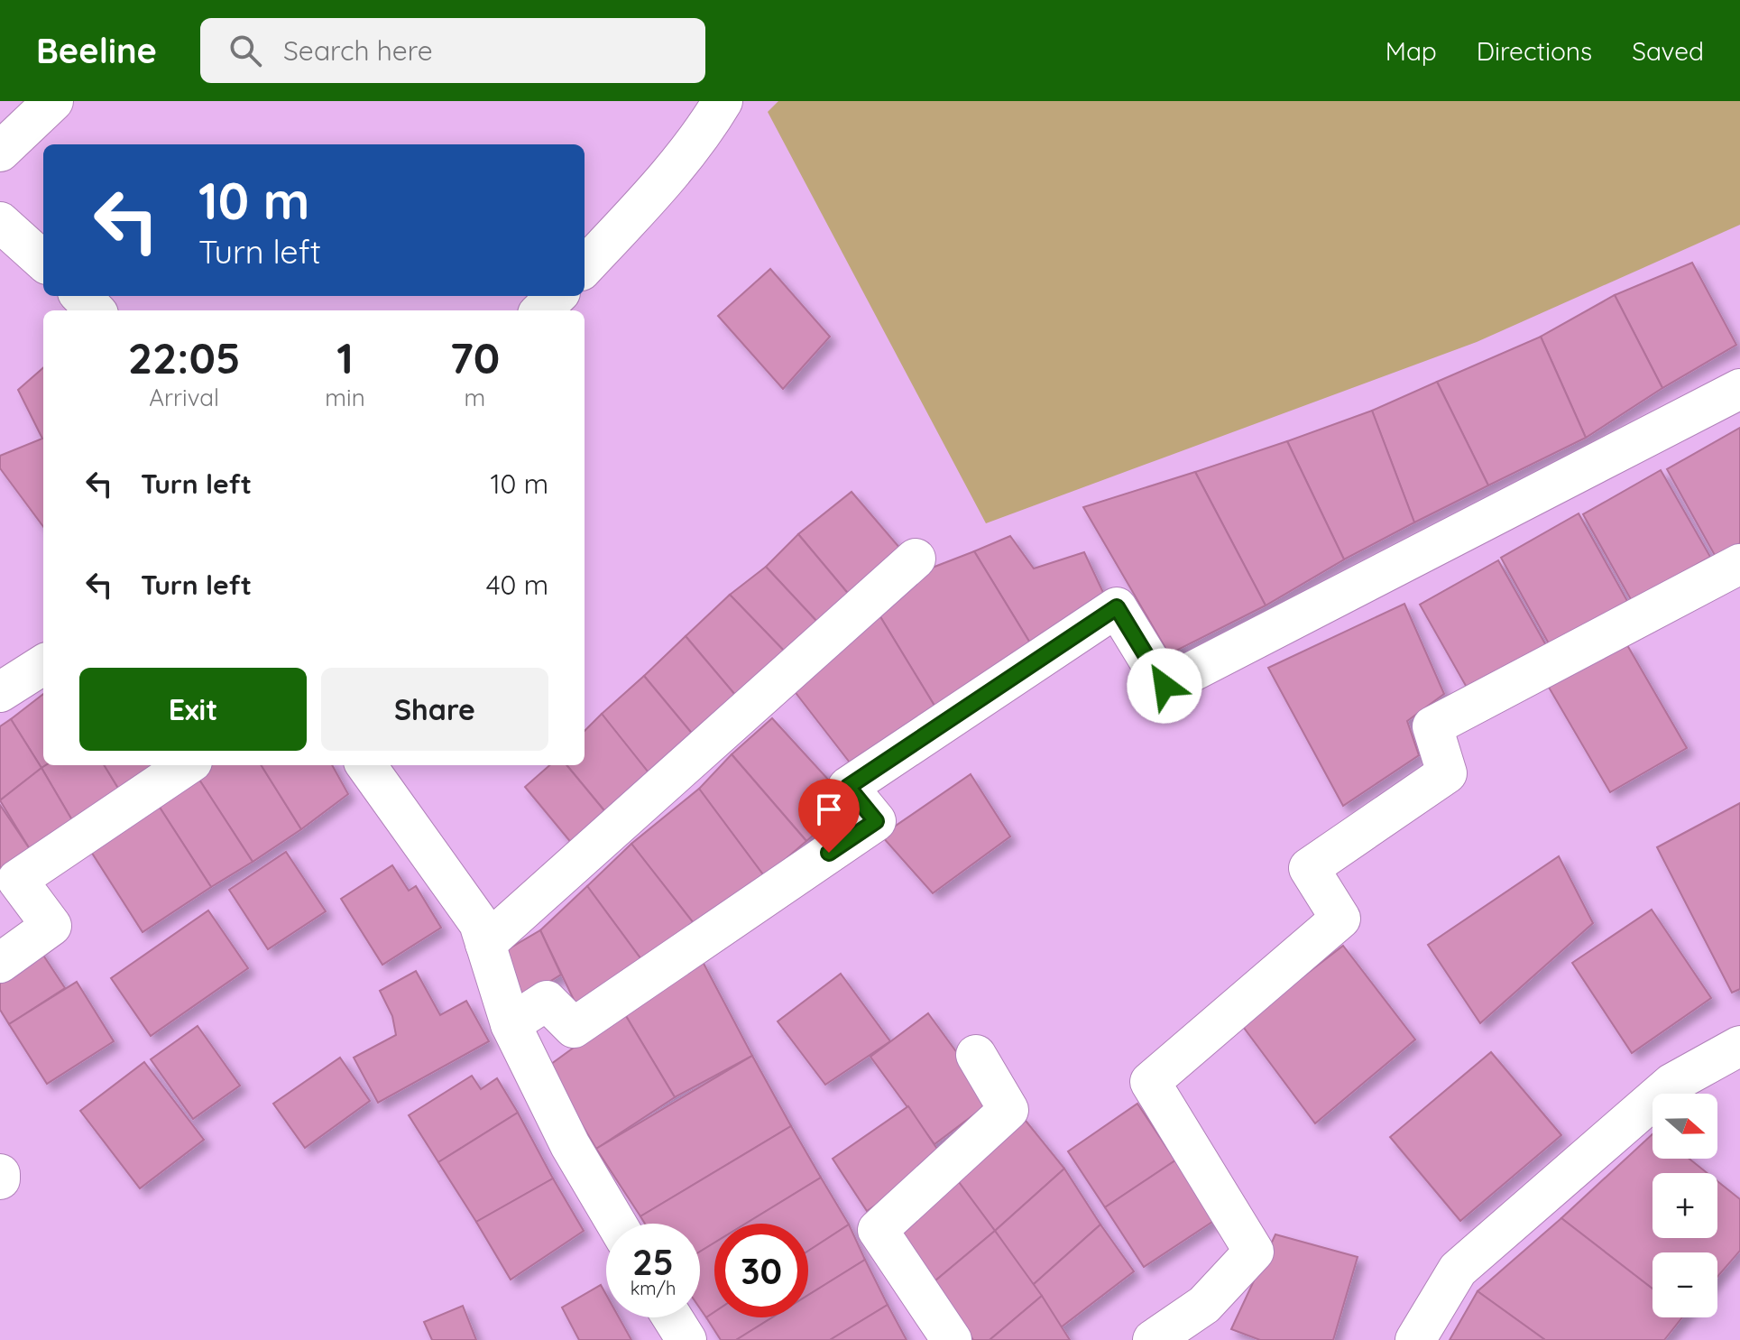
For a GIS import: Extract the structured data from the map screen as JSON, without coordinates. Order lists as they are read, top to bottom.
{
  "north": "right",
  "page": {
    "header": "Beeline",
    "search": "Search here",
    "nav": ["Map", "Directions", "Saved"],
    "turn": ["10 m", "Turn left"],
    "eta": [
      "22:05",
      "Arrival",
      "1",
      "min",
      "70",
      "m"
    ],
    "list": [
      {
        "name": "Turn left",
        "value": "10 m"
      },
      {
        "name": "Turn left",
        "value": "40 m"
      }
    ],
    "buttons": ["Exit", "Share"],
    "map_buttons": ["+", "−"],
    "speed": "25 km/h",
    "limit": "30"
  }
}
